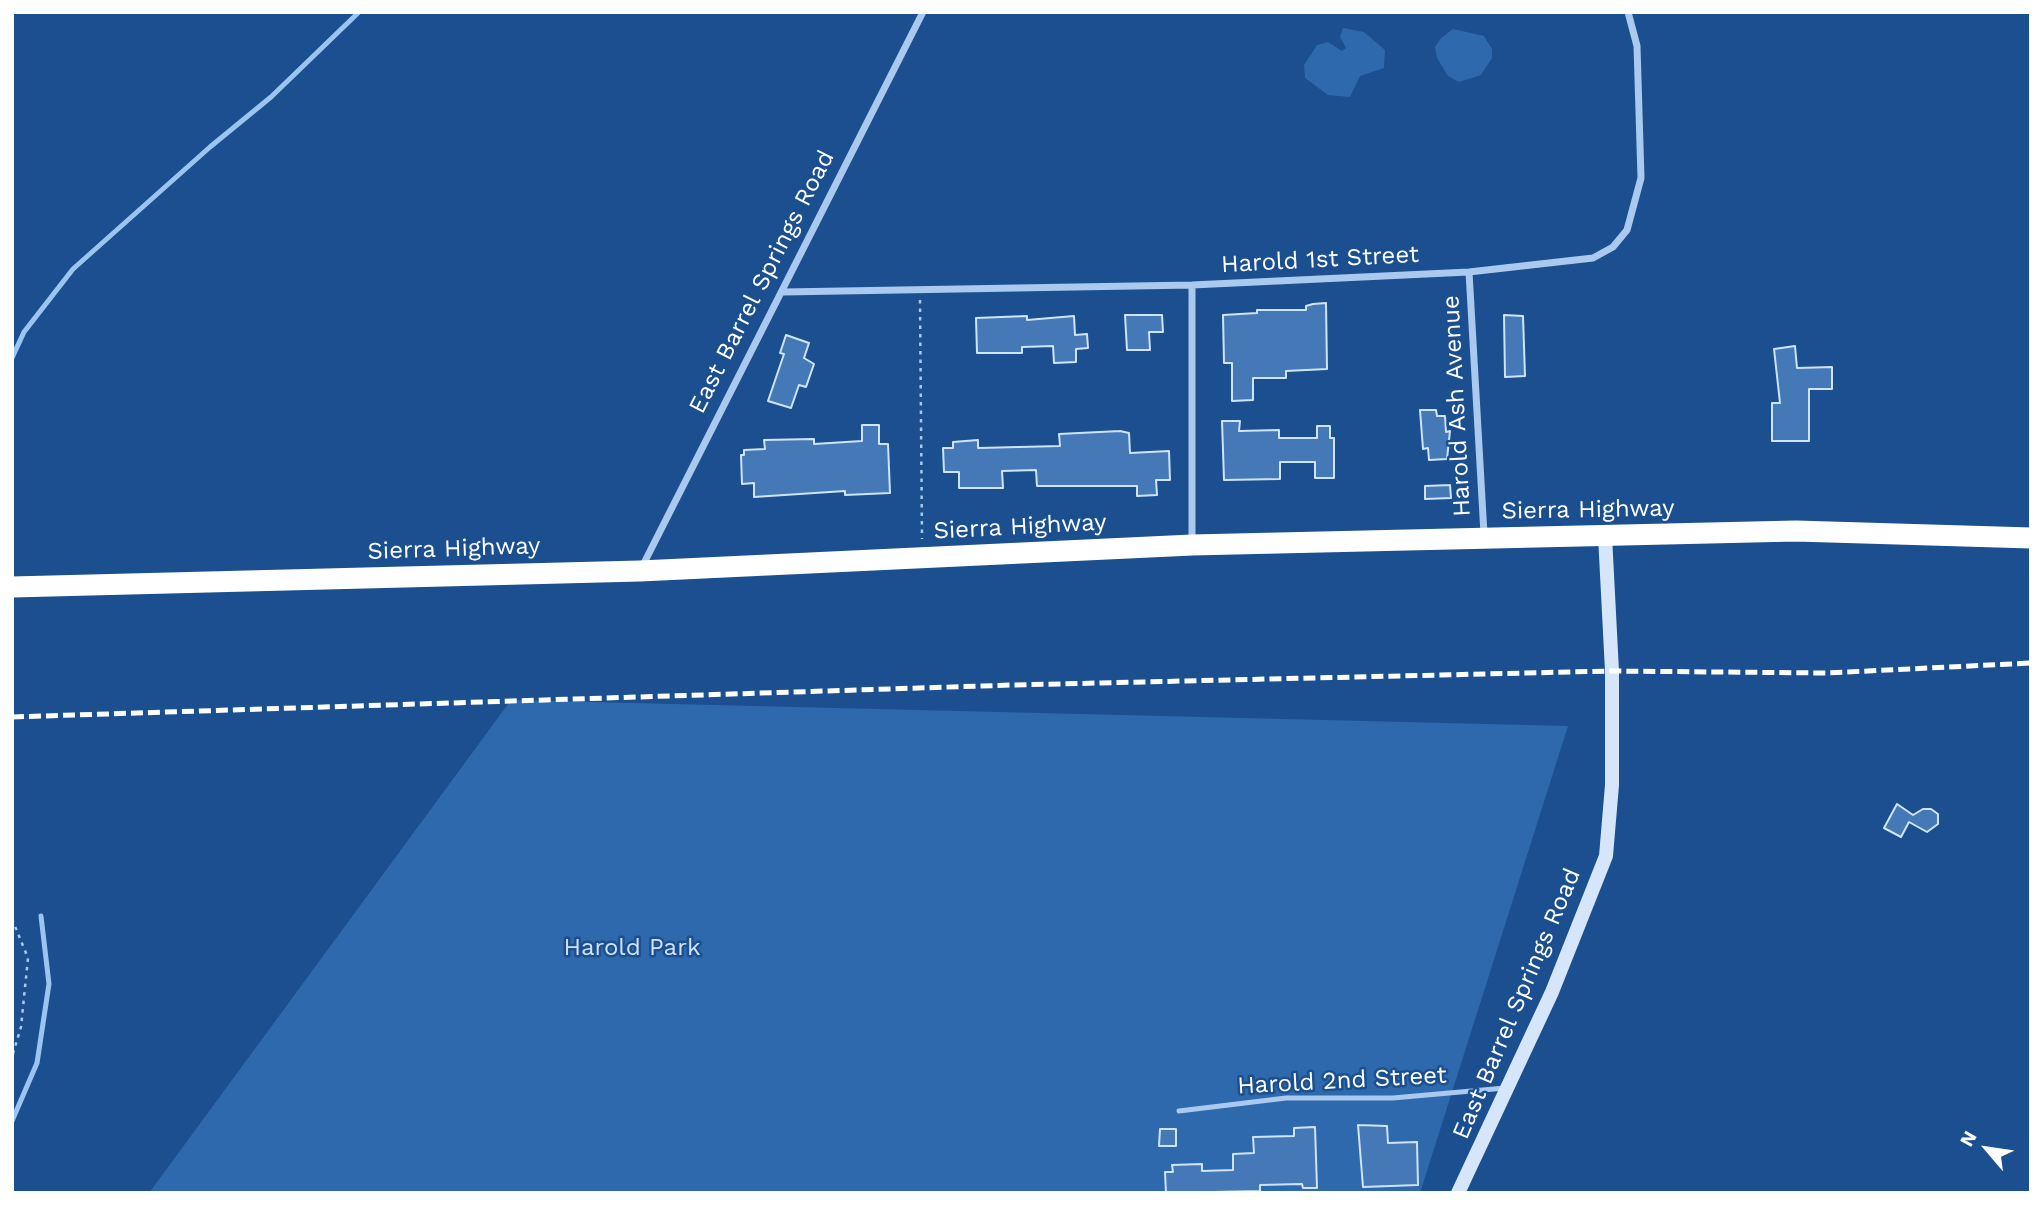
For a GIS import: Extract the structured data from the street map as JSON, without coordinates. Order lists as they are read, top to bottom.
{
  "streets": {
    "highway": ["Sierra Highway"],
    "street": ["Harold 1st Street", "East Barrel Springs Road", "Harold Ash Avenue"],
    "lane": ["Harold 2nd Street"]
  },
  "crossings": [
    ["Harold 1st Street", "East Barrel Springs Road"],
    ["Harold 1st Street", "Harold Ash Avenue"],
    ["East Barrel Springs Road", "Sierra Highway"],
    ["East Barrel Springs Road", "Harold 2nd Street"],
    ["Harold Ash Avenue", "Sierra Highway"]
  ],
  "parks": ["Harold Park"],
  "north": "top left"
}
